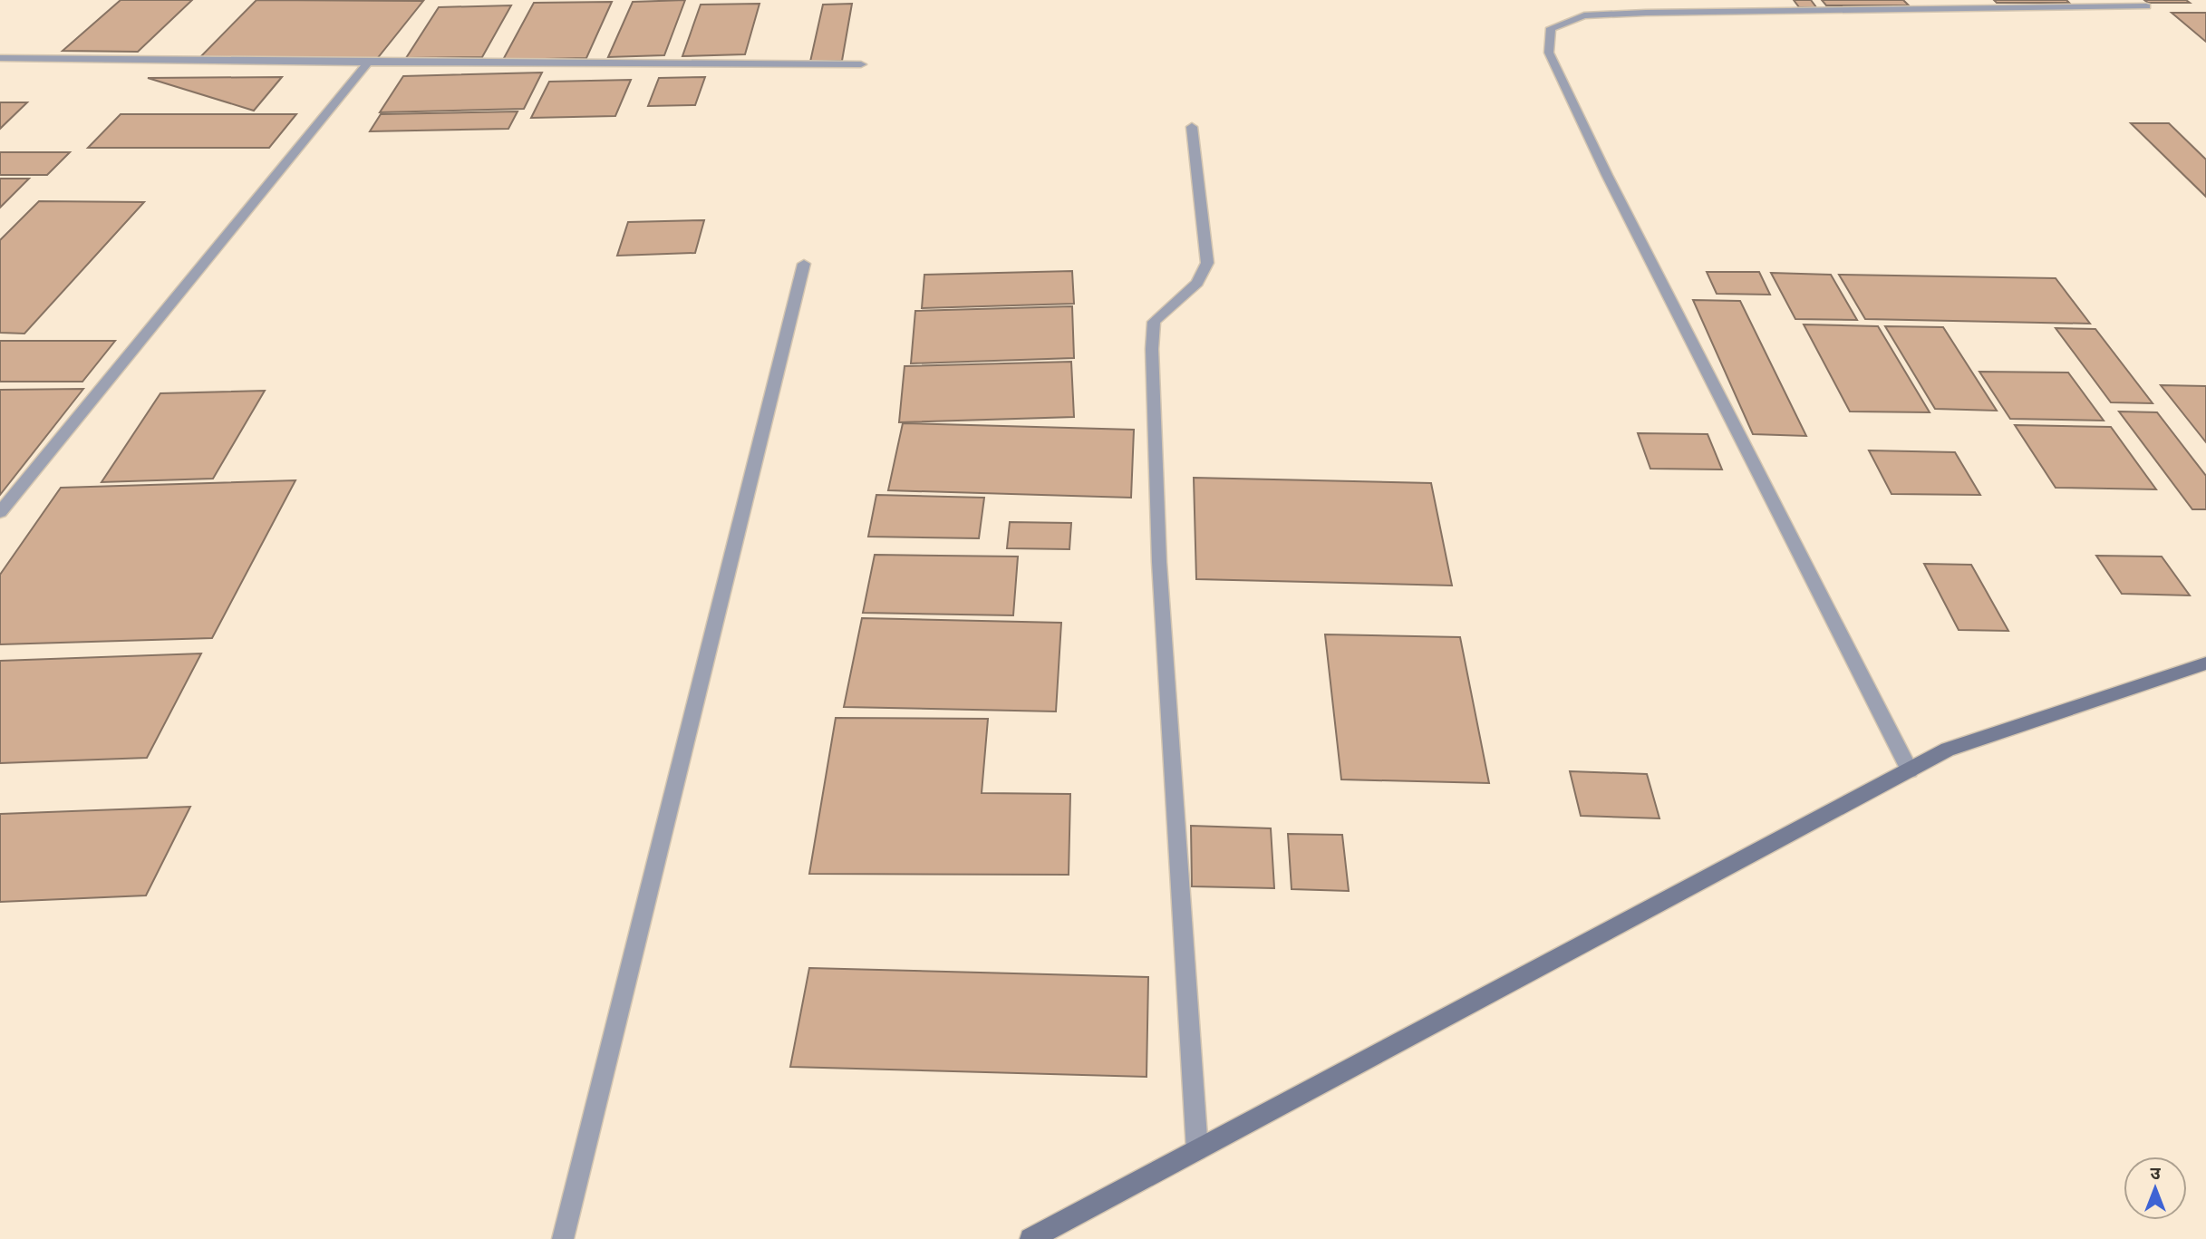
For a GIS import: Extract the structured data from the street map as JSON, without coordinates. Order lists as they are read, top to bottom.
{
  "north": "top"
}
